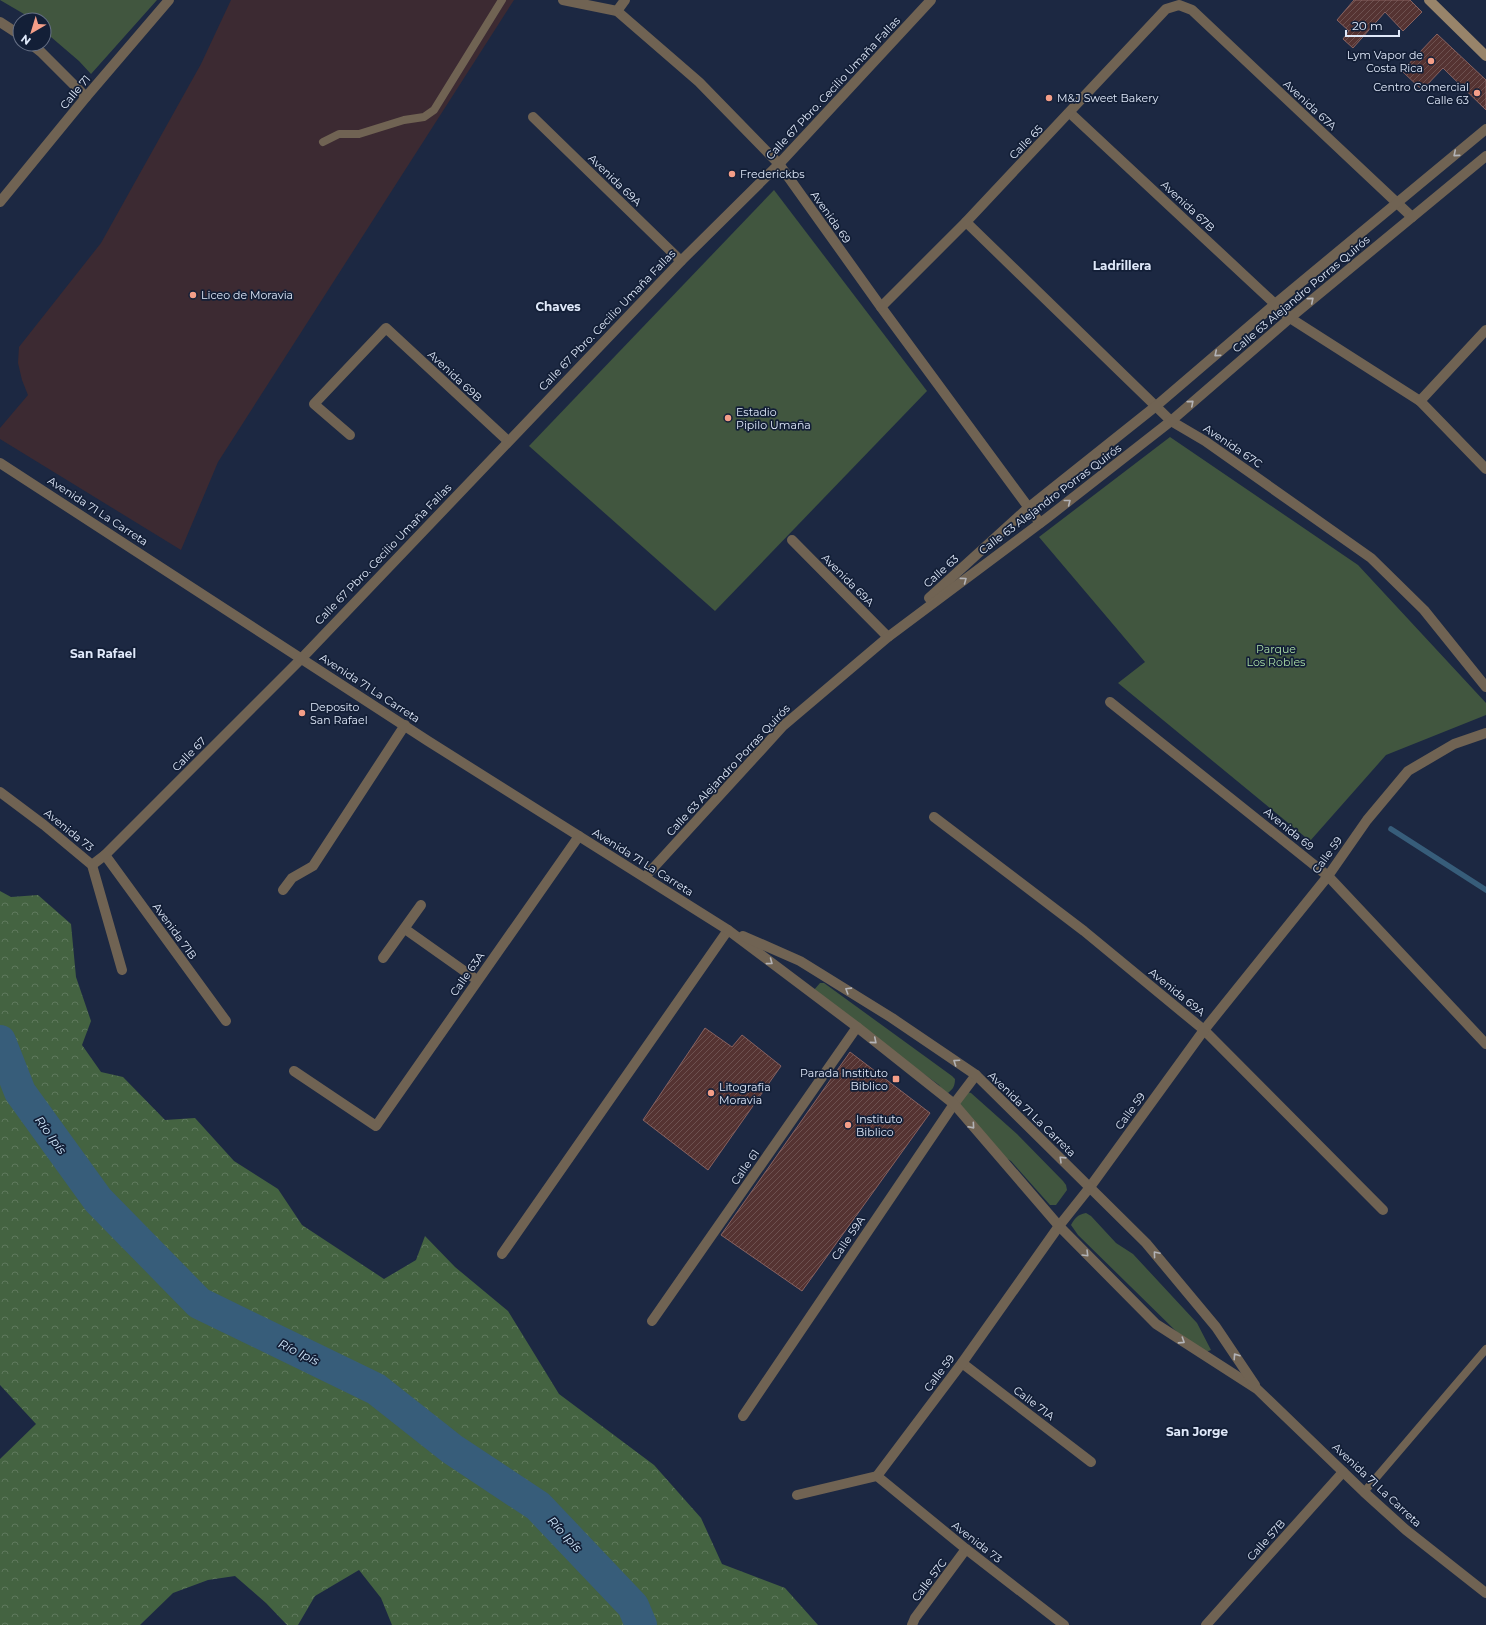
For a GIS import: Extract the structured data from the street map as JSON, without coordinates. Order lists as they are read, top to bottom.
{
  "streets": {
    "street": [
      "Calle 67 Pbro. Cecilio Umaña Fallas",
      "Calle 71",
      "Avenida 67A",
      "Calle 65",
      "Avenida 69A",
      "Avenida 67B",
      "Avenida 69",
      "Calle 63 Alejandro Porras Quirós",
      "Avenida 69B",
      "Avenida 67C",
      "Avenida 71 La Carreta",
      "Calle 63",
      "Calle 67",
      "Avenida 73",
      "Calle 59",
      "Avenida 71B",
      "Calle 63A",
      "Calle 61",
      "Calle 59A",
      "Calle 71A",
      "Calle 57B",
      "Calle 57C"
    ]
  },
  "crossings": [
    ["Calle 67 Pbro. Cecilio Umaña Fallas", "Avenida 69A"],
    ["Calle 67 Pbro. Cecilio Umaña Fallas", "Avenida 69"],
    ["Calle 67 Pbro. Cecilio Umaña Fallas", "Avenida 69B"],
    ["Calle 67 Pbro. Cecilio Umaña Fallas", "Avenida 71 La Carreta"],
    ["Calle 67 Pbro. Cecilio Umaña Fallas", "Calle 67"],
    ["Avenida 67A", "Calle 65"],
    ["Avenida 67A", "Calle 63 Alejandro Porras Quirós"],
    ["Calle 65", "Avenida 67B"],
    ["Calle 65", "Avenida 69"],
    ["Calle 65", "Avenida 67C"],
    ["Avenida 69A", "Calle 63 Alejandro Porras Quirós"],
    ["Avenida 69A", "Calle 63"],
    ["Avenida 69A", "Calle 59"],
    ["Avenida 67B", "Calle 63 Alejandro Porras Quirós"],
    ["Avenida 69", "Calle 63 Alejandro Porras Quirós"],
    ["Avenida 69", "Calle 63"],
    ["Avenida 69", "Calle 59"],
    ["Calle 63 Alejandro Porras Quirós", "Avenida 67C"],
    ["Calle 63 Alejandro Porras Quirós", "Avenida 71 La Carreta"],
    ["Calle 63 Alejandro Porras Quirós", "Calle 63"],
    ["Avenida 71 La Carreta", "Calle 67"],
    ["Avenida 71 La Carreta", "Calle 59"],
    ["Avenida 71 La Carreta", "Calle 63A"],
    ["Avenida 71 La Carreta", "Calle 61"],
    ["Avenida 71 La Carreta", "Calle 59A"],
    ["Avenida 71 La Carreta", "Calle 57B"],
    ["Calle 67", "Avenida 73"],
    ["Calle 67", "Avenida 71B"],
    ["Avenida 73", "Calle 59"],
    ["Avenida 73", "Calle 57C"],
    ["Calle 59", "Calle 71A"]
  ],
  "districts": [
    "Ladrillera",
    "Chaves",
    "San Rafael",
    "San Jorge"
  ],
  "water": ["Río Ipís"],
  "parks": ["Parque Los Robles"],
  "places": {
    "other": [
      "Lym Vapor de Costa Rica",
      "Centro Comercial Calle 63",
      "M&J Sweet Bakery",
      "Frederickbs",
      "Liceo de Moravia",
      "Estadio Pipilo Umaña",
      "Deposito San Rafael",
      "Litografia Moravia",
      "Instituto Biblico"
    ],
    "transit": ["Parada Instituto Biblico"]
  },
  "scale_bar": "20 m",
  "north": "bottom left"
}
